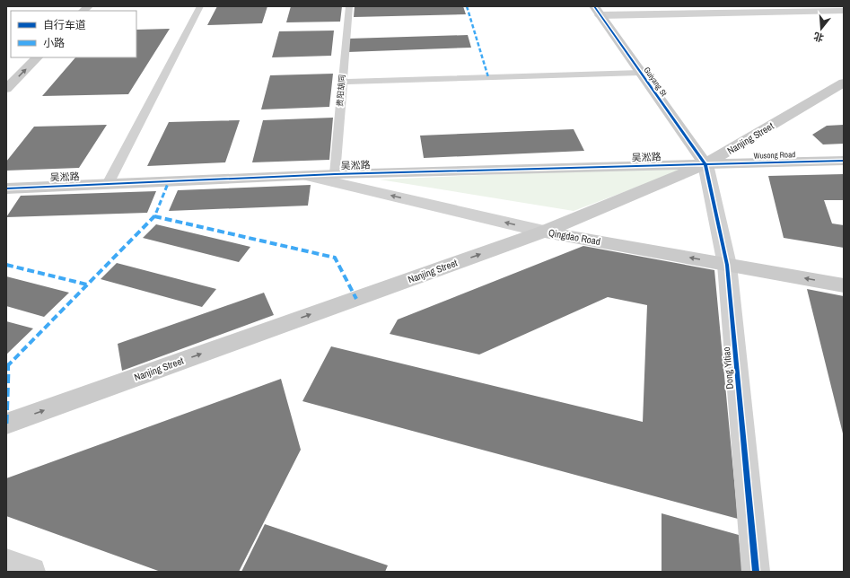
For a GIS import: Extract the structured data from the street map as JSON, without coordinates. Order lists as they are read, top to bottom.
{
  "streets": {
    "street": [
      "Guiyang St",
      "Nanjing Street",
      "Wusong Road",
      "吴淞路",
      "Qingdao Road",
      "Dong Yitiao"
    ],
    "lane": ["贵阳胡同"]
  },
  "crossings": [
    ["Guiyang St", "Nanjing Street"],
    ["Guiyang St", "Wusong Road"],
    ["Guiyang St", "吴淞路"],
    ["Guiyang St", "Dong Yitiao"],
    ["贵阳胡同", "吴淞路"],
    ["Nanjing Street", "Wusong Road"],
    ["Nanjing Street", "吴淞路"],
    ["Nanjing Street", "Qingdao Road"],
    ["Nanjing Street", "Dong Yitiao"],
    ["Wusong Road", "吴淞路"],
    ["Wusong Road", "Dong Yitiao"],
    ["吴淞路", "Qingdao Road"],
    ["吴淞路", "Dong Yitiao"],
    ["Qingdao Road", "Dong Yitiao"]
  ],
  "one_way": ["Nanjing Street", "Qingdao Road"],
  "legend": ["自行车道", "小路"],
  "north": "bottom"
}
